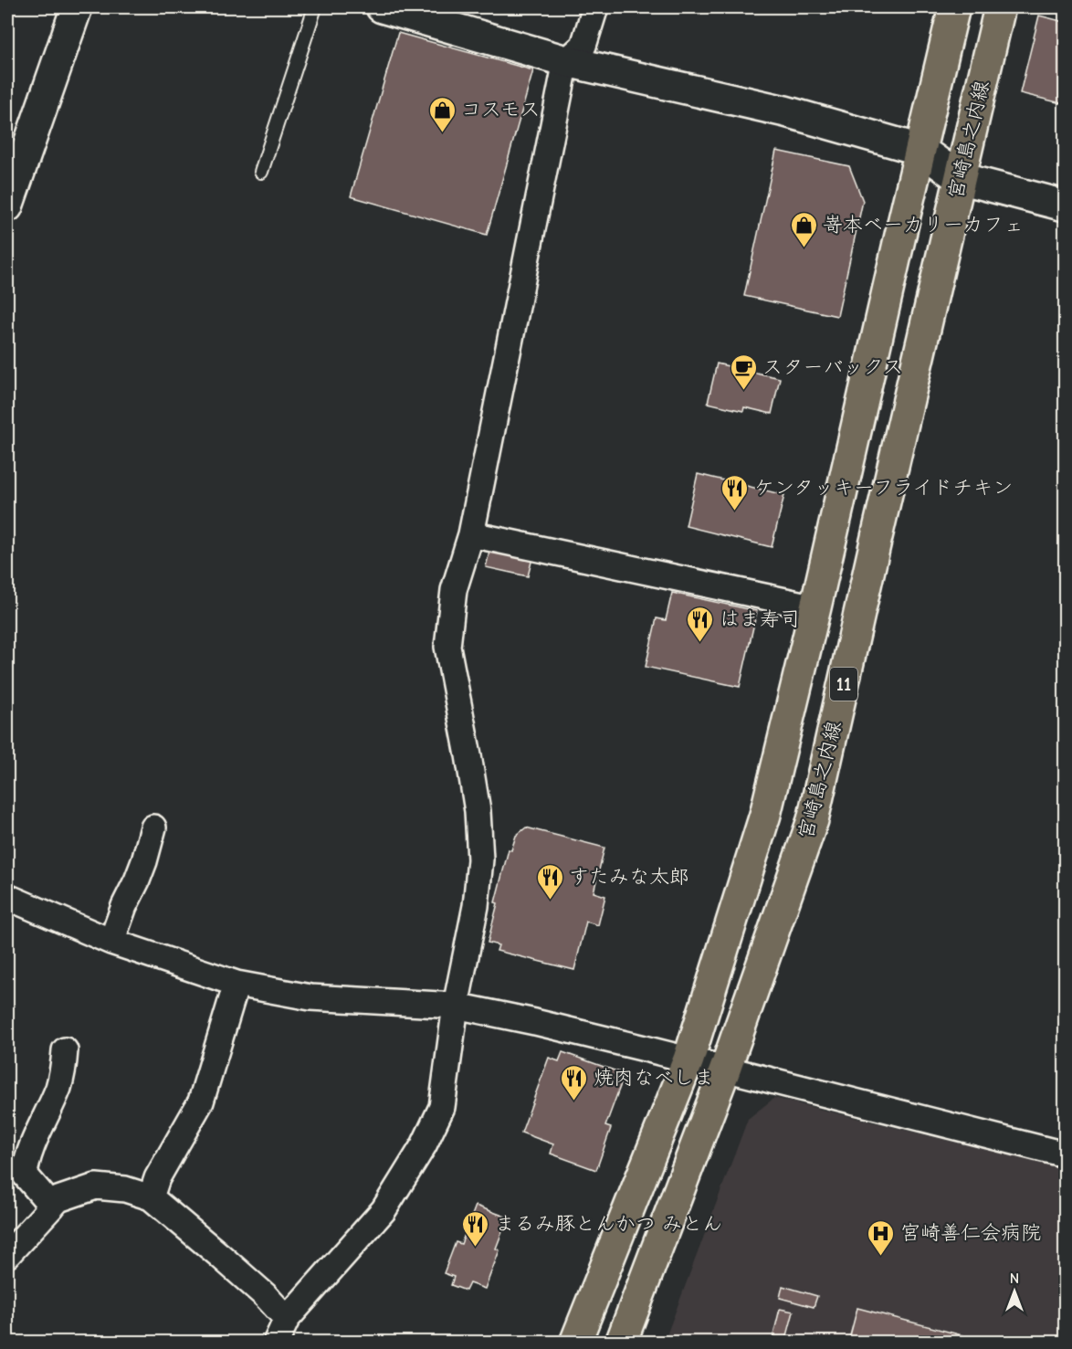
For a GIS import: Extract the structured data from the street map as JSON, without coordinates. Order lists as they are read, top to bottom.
{
  "streets": {
    "main road": ["宮崎島之内線", "11"]
  },
  "places": {
    "shop": ["コスモス", "嵜本ベーカリーカフェ"],
    "cafe": ["スターバックス"],
    "restaurant": [
      "ケンタッキーフライドチキン",
      "はま寿司",
      "すたみな太郎",
      "焼肉なべしま",
      "まるみ豚とんかつ みとん"
    ],
    "hospital": ["宮崎善仁会病院"]
  },
  "north": "top"
}
